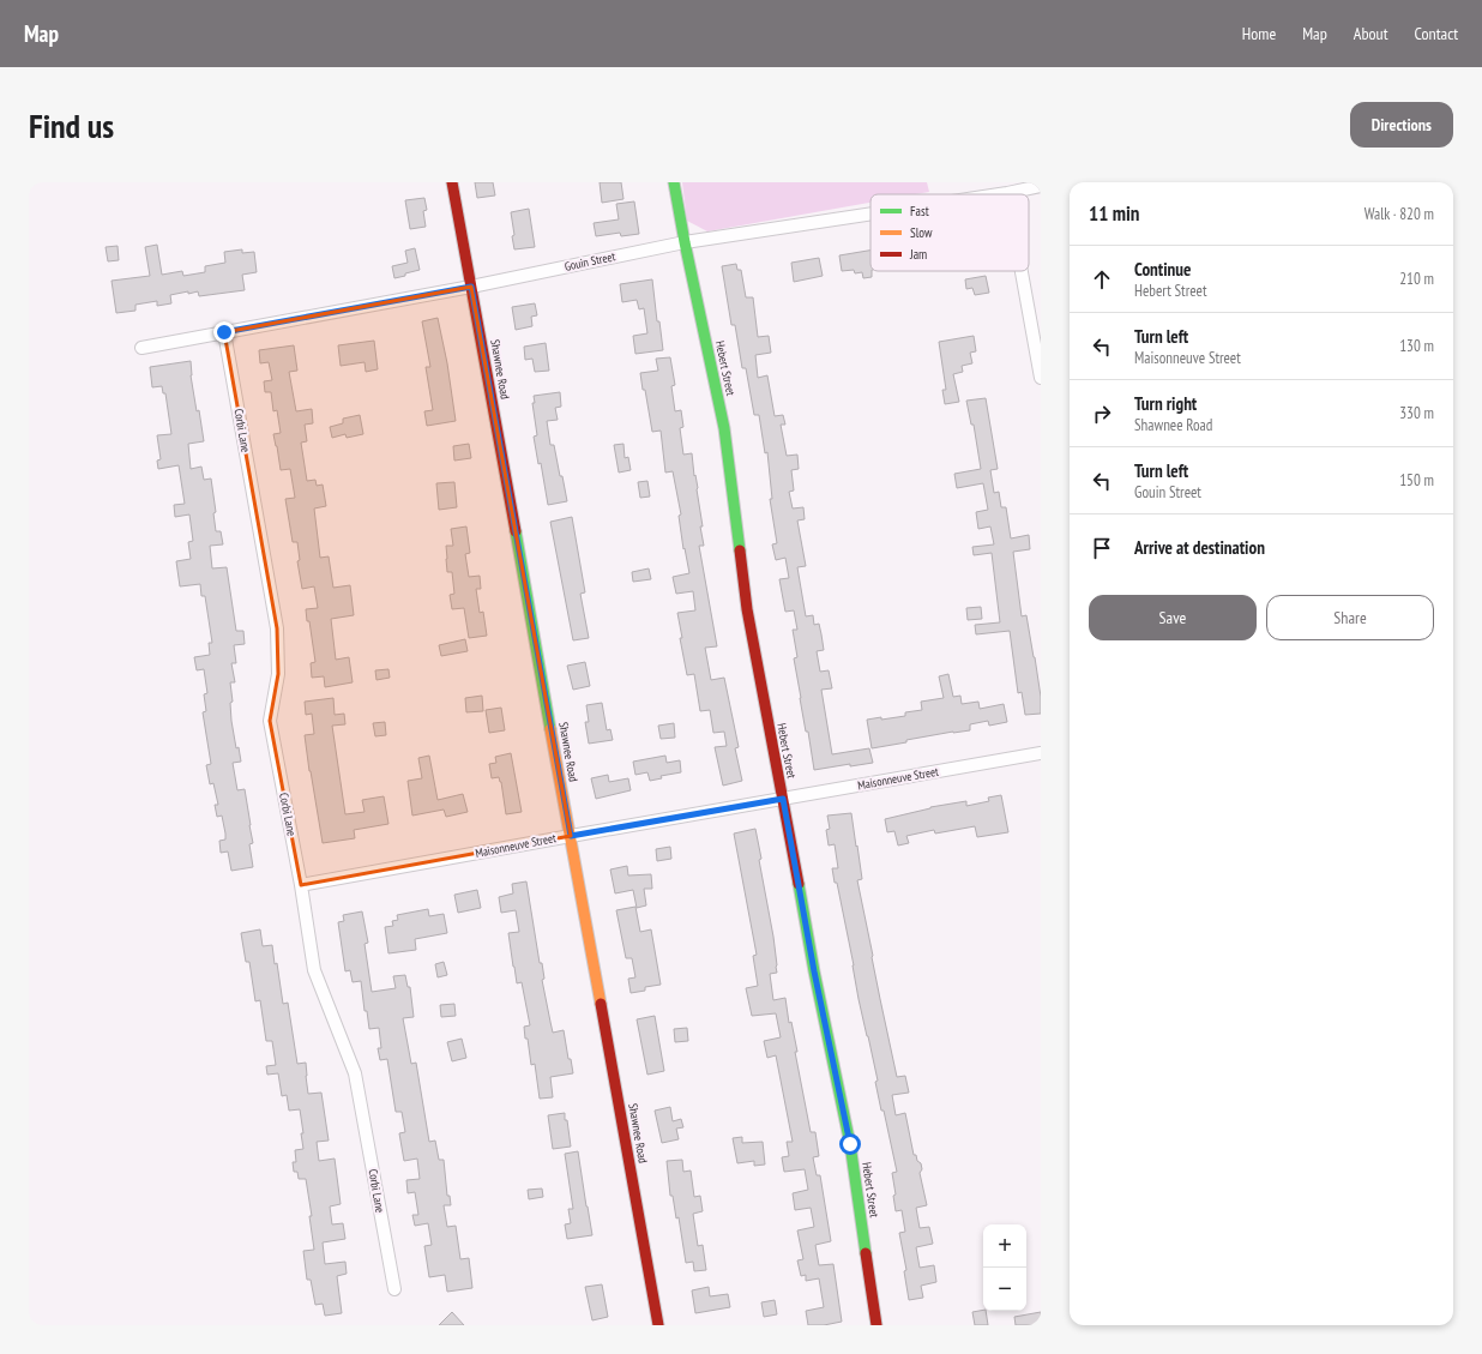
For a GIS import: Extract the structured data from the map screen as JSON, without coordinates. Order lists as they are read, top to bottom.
{
  "streets": {
    "street": [
      "Gouin Street",
      "Hebert Street",
      "Shawnee Road",
      "Corbi Lane",
      "Maisonneuve Street"
    ]
  },
  "crossings": [
    ["Gouin Street", "Hebert Street"],
    ["Gouin Street", "Shawnee Road"],
    ["Gouin Street", "Corbi Lane"],
    ["Hebert Street", "Maisonneuve Street"],
    ["Shawnee Road", "Maisonneuve Street"],
    ["Corbi Lane", "Maisonneuve Street"]
  ],
  "legend": ["Fast", "Slow", "Jam"],
  "page": {
    "header": "Map",
    "nav": [
      "Home",
      "Map",
      "About",
      "Contact"
    ],
    "buttons": [
      "Directions",
      ["Save", "Share"]
    ],
    "title": "Find us",
    "heading": ["11 min", "Walk · 820 m"],
    "list": [
      ["Continue", "Hebert Street", "210 m"],
      ["Turn left", "Maisonneuve Street", "130 m"],
      ["Turn right", "Shawnee Road", "330 m"],
      ["Turn left", "Gouin Street", "150 m"],
      "Arrive at destination"
    ],
    "map_buttons": ["+", "−"]
  }
}
